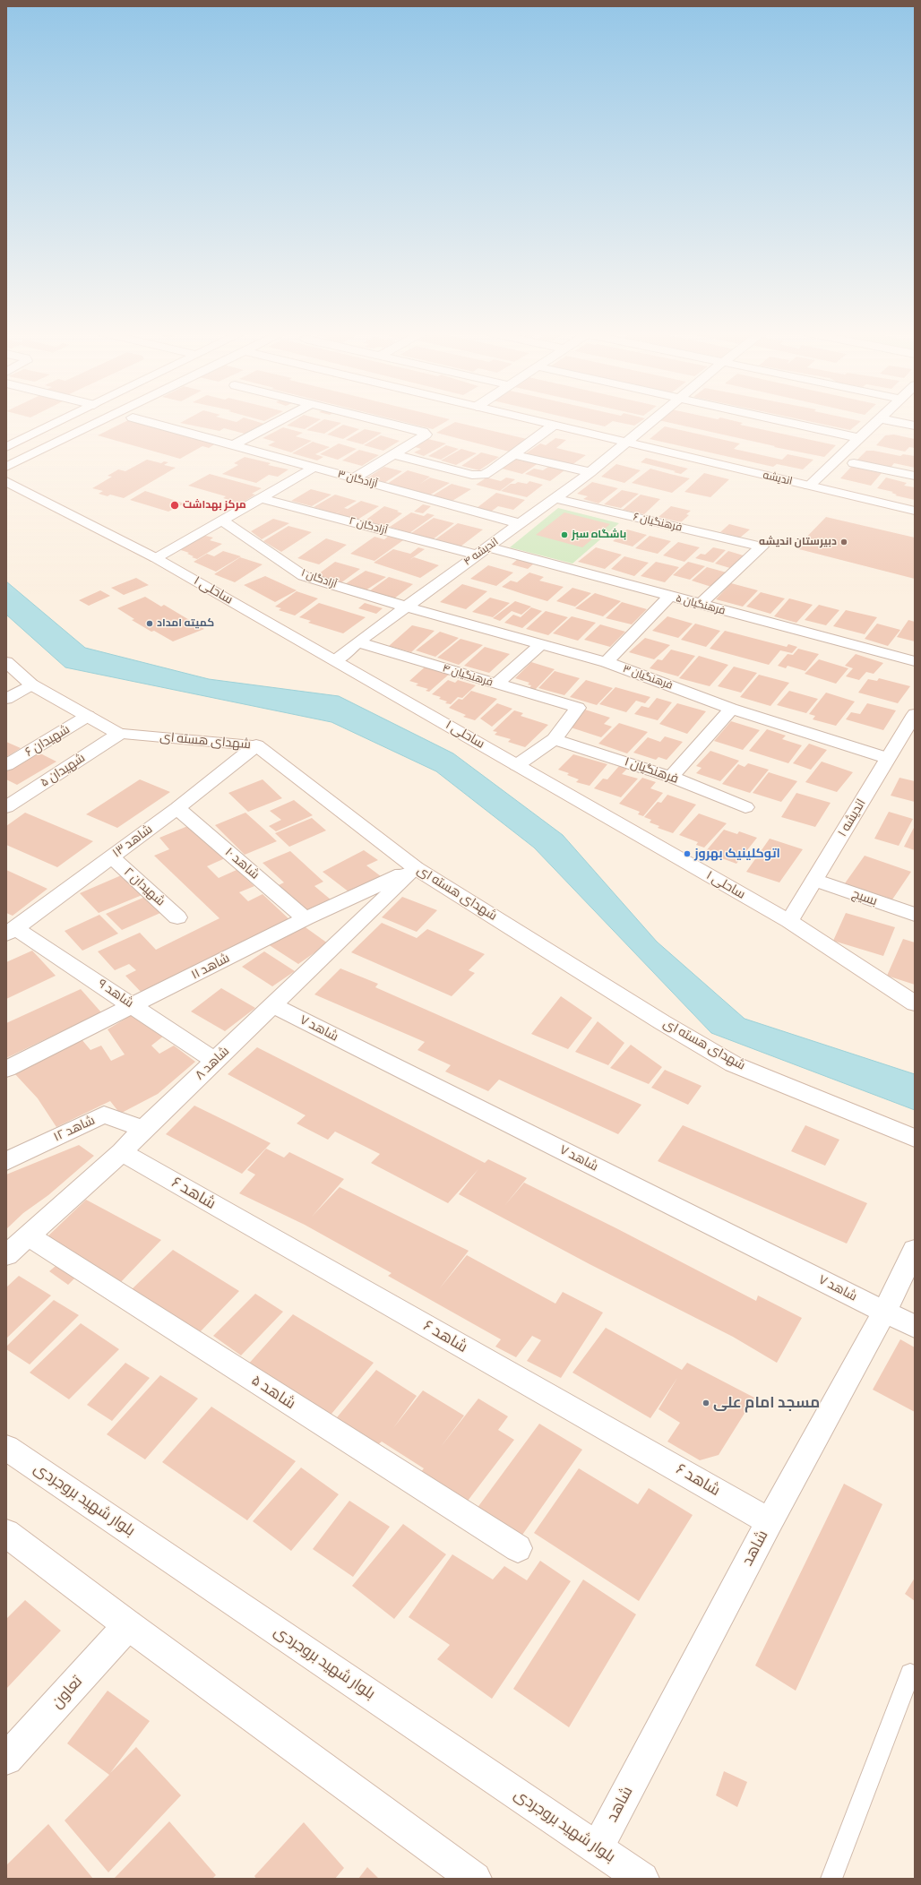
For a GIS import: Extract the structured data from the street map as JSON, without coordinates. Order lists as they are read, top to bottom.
{
  "streets": {
    "street": [
      "اندیشه",
      "آزادگان ۳",
      "فرهنگیان ۶",
      "آزادگان ۲",
      "اندیشه ۴",
      "آزادگان ۱",
      "ساحلی ۱",
      "فرهنگیان ۵",
      "فرهنگیان ۴",
      "فرهنگیان ۳",
      "شهیدان ۶",
      "شهدای هسته ای",
      "شهیدان ۵",
      "فرهنگیان ۱",
      "اندیشه ۱",
      "شاهد ۱۳",
      "شاهد ۱۰",
      "شهیدان ۲",
      "بسیج",
      "شاهد ۱۱",
      "شاهد ۹",
      "شاهد ۷",
      "شاهد ۸",
      "شاهد ۱۲",
      "شاهد ۶",
      "شاهد ۵",
      "بلوار شهید بروجردی",
      "شاهد",
      "تعاون"
    ]
  },
  "crossings": [
    ["اندیشه", "اندیشه ۴"],
    ["آزادگان ۳", "اندیشه ۴"],
    ["فرهنگیان ۶", "اندیشه ۴"],
    ["فرهنگیان ۶", "فرهنگیان ۵"],
    ["آزادگان ۲", "اندیشه ۴"],
    ["آزادگان ۲", "فرهنگیان ۵"],
    ["اندیشه ۴", "آزادگان ۱"],
    ["اندیشه ۴", "ساحلی ۱"],
    ["اندیشه ۴", "فرهنگیان ۵"],
    ["اندیشه ۴", "فرهنگیان ۴"],
    ["اندیشه ۴", "فرهنگیان ۳"],
    ["آزادگان ۱", "فرهنگیان ۳"],
    ["ساحلی ۱", "اندیشه ۱"],
    ["فرهنگیان ۴", "فرهنگیان ۱"],
    ["فرهنگیان ۳", "اندیشه ۱"],
    ["شهیدان ۶", "شهدای هسته ای"],
    ["شهدای هسته ای", "شهیدان ۵"],
    ["شهدای هسته ای", "شاهد ۱۳"],
    ["شهدای هسته ای", "شاهد ۱۱"],
    ["شهدای هسته ای", "شاهد ۸"],
    ["اندیشه ۱", "بسیج"],
    ["شاهد ۱۳", "شاهد ۱۰"],
    ["شاهد ۱۳", "شهیدان ۲"],
    ["شاهد ۱۳", "شاهد ۹"],
    ["شاهد ۱۰", "شاهد ۱۱"],
    ["شاهد ۱۱", "شاهد ۹"],
    ["شاهد ۱۱", "شاهد ۸"],
    ["شاهد ۹", "شاهد ۸"],
    ["شاهد ۷", "شاهد ۸"],
    ["شاهد ۷", "شاهد"],
    ["شاهد ۸", "شاهد ۱۲"],
    ["شاهد ۸", "شاهد ۶"],
    ["شاهد ۸", "شاهد ۵"],
    ["شاهد ۶", "شاهد"],
    ["بلوار شهید بروجردی", "شاهد"]
  ],
  "places": [
    "مرکز بهداشت",
    "باشگاه سبز",
    "دبیرستان اندیشه",
    "کمیته امداد",
    "اتوکلینیک بهروز",
    "مسجد امام علی"
  ]
}
